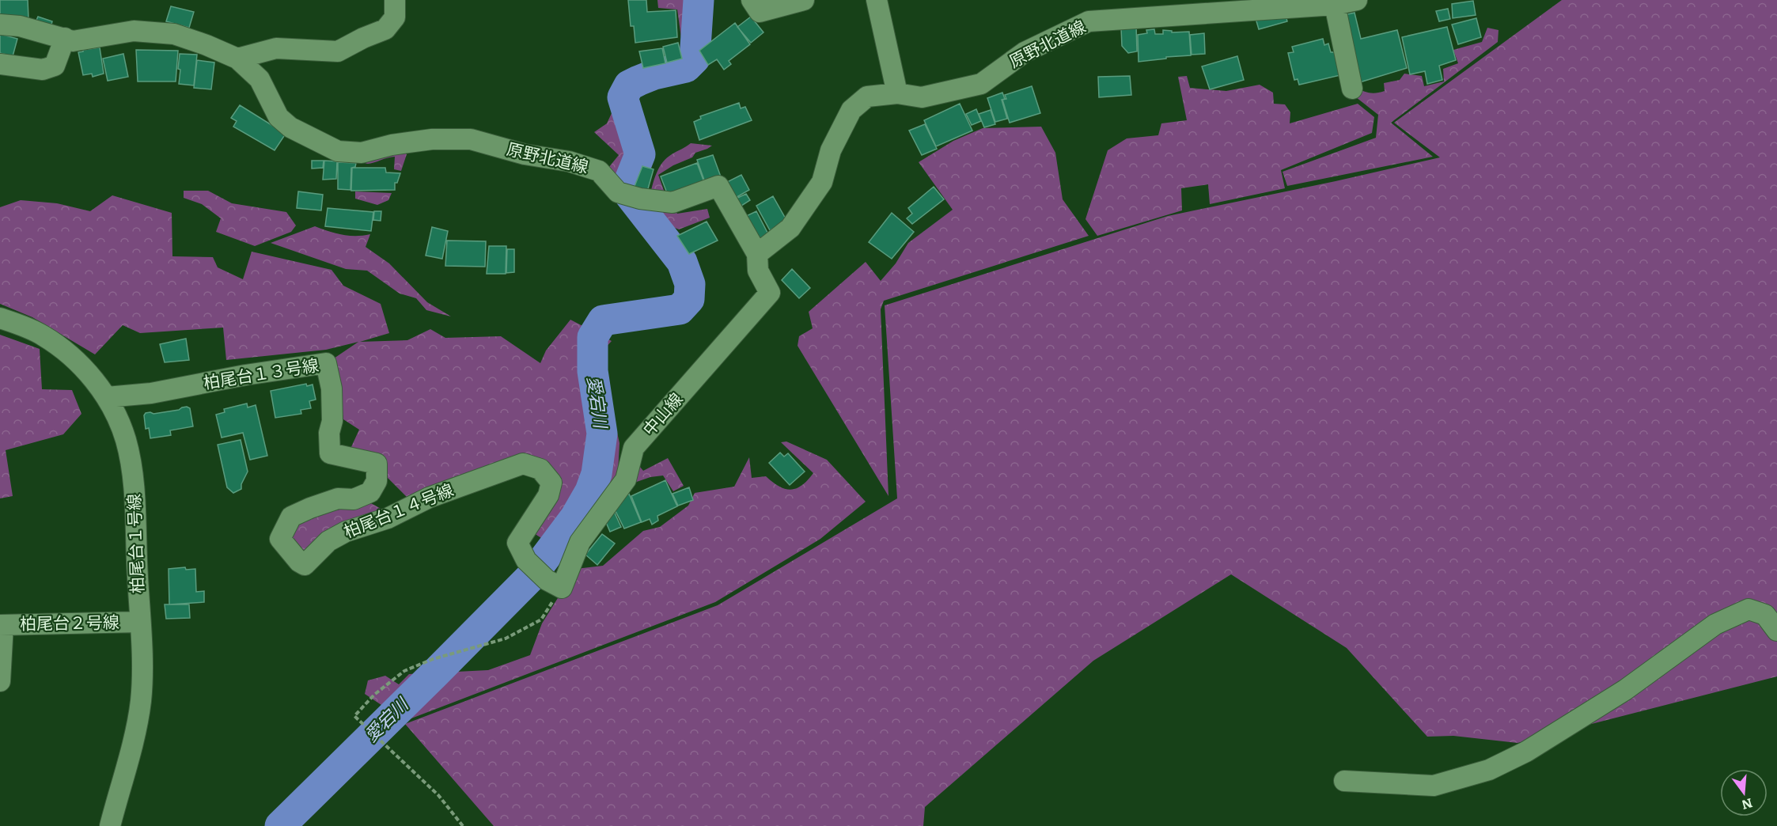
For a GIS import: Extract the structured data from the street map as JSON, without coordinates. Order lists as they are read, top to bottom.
{
  "streets": {
    "street": [
      "原野北道線",
      "柏尾台１３号線",
      "中山線",
      "柏尾台１４号線",
      "柏尾台１号線",
      "柏尾台２号線"
    ]
  },
  "crossings": [
    ["原野北道線", "中山線"],
    ["柏尾台１３号線", "柏尾台１４号線"],
    ["柏尾台１３号線", "柏尾台１号線"],
    ["中山線", "柏尾台１４号線"],
    ["柏尾台１号線", "柏尾台２号線"]
  ],
  "water": ["愛宕川"],
  "north": "bottom"
}
